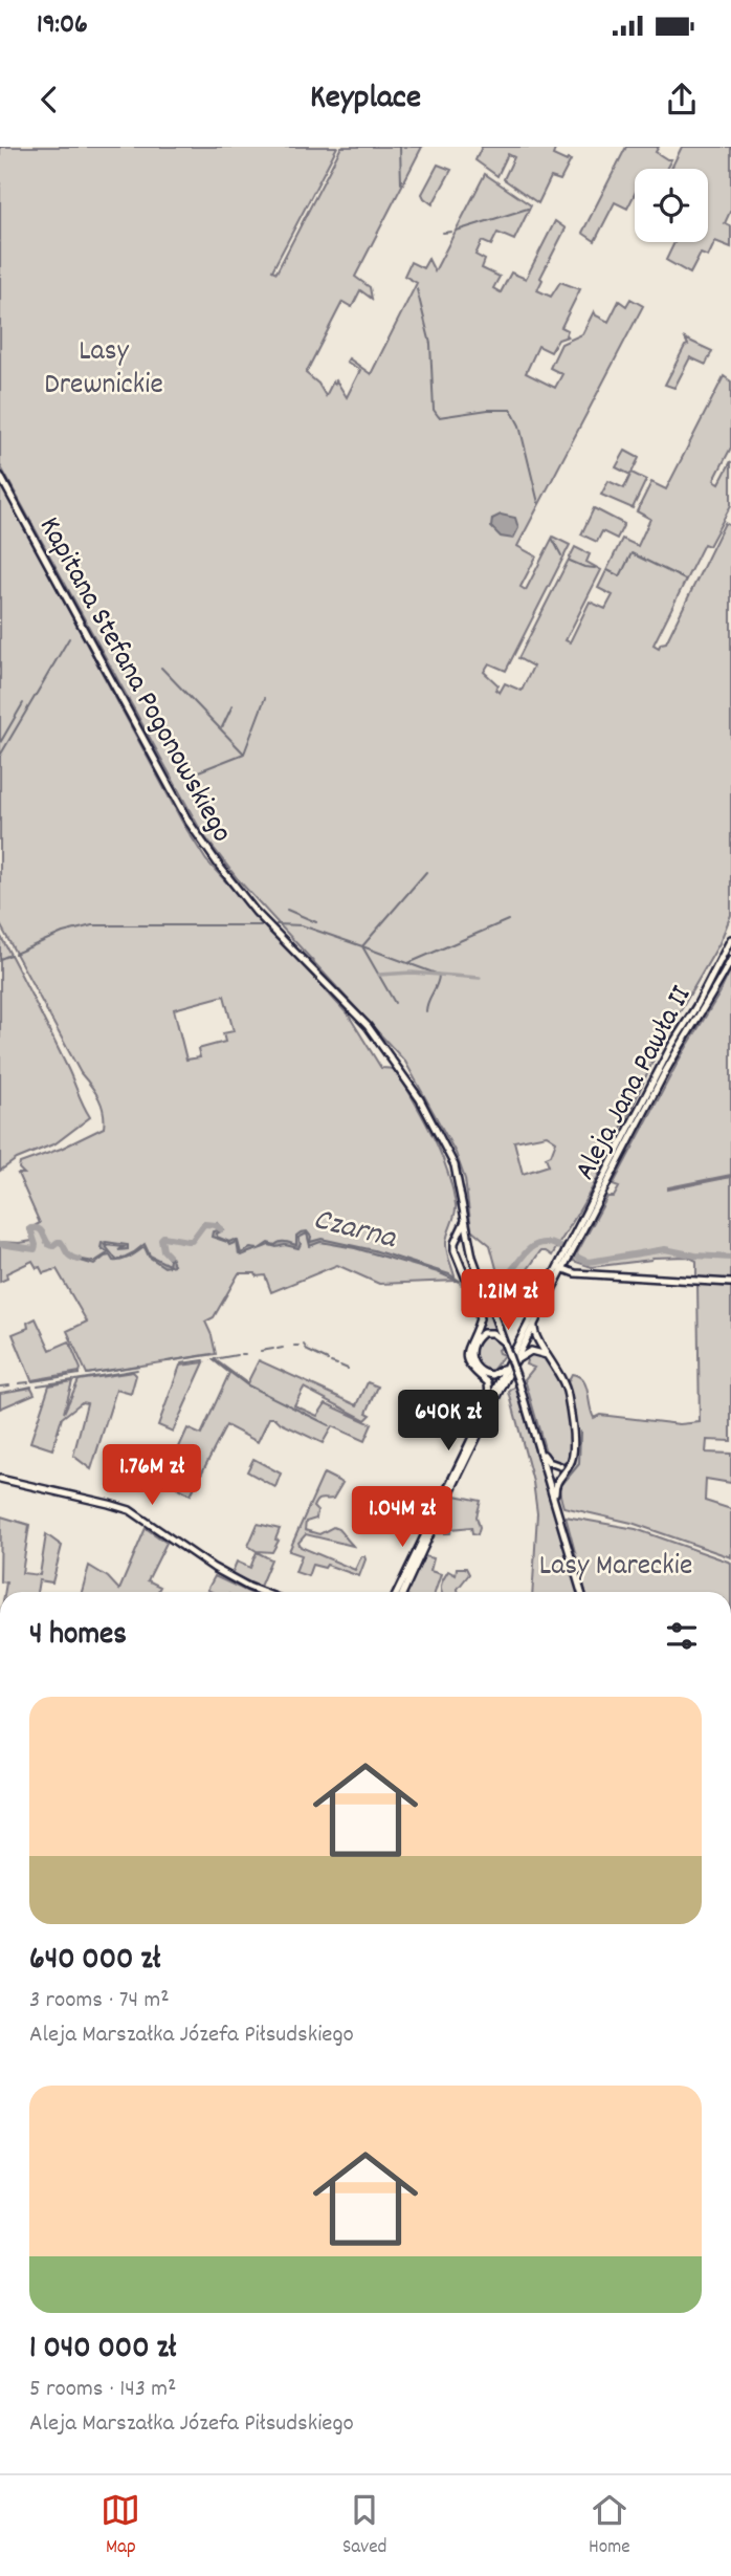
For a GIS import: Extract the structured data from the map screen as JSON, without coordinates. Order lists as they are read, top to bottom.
{
  "streets": {
    "main road": ["Kapitana Stefana Pogonowskiego", "Aleja Jana Pawła II"]
  },
  "water": ["Czarna"],
  "parks": ["Lasy Drewnickie", "Lasy Mareckie"],
  "page": {
    "status": "19:06",
    "header": "Keyplace",
    "price": [
      "1.21M zł",
      "640K zł",
      "1.76M zł",
      "1.04M zł"
    ],
    "heading": "4 homes",
    "list": [
      {
        "name": "640 000 zł",
        "note": "3 rooms · 74 m² · Aleja Marszałka Józefa Piłsudskiego"
      },
      {
        "name": "1 040 000 zł",
        "note": "5 rooms · 143 m² · Aleja Marszałka Józefa Piłsudskiego"
      }
    ],
    "tabs": ["Map", "Saved", "Home"]
  }
}
